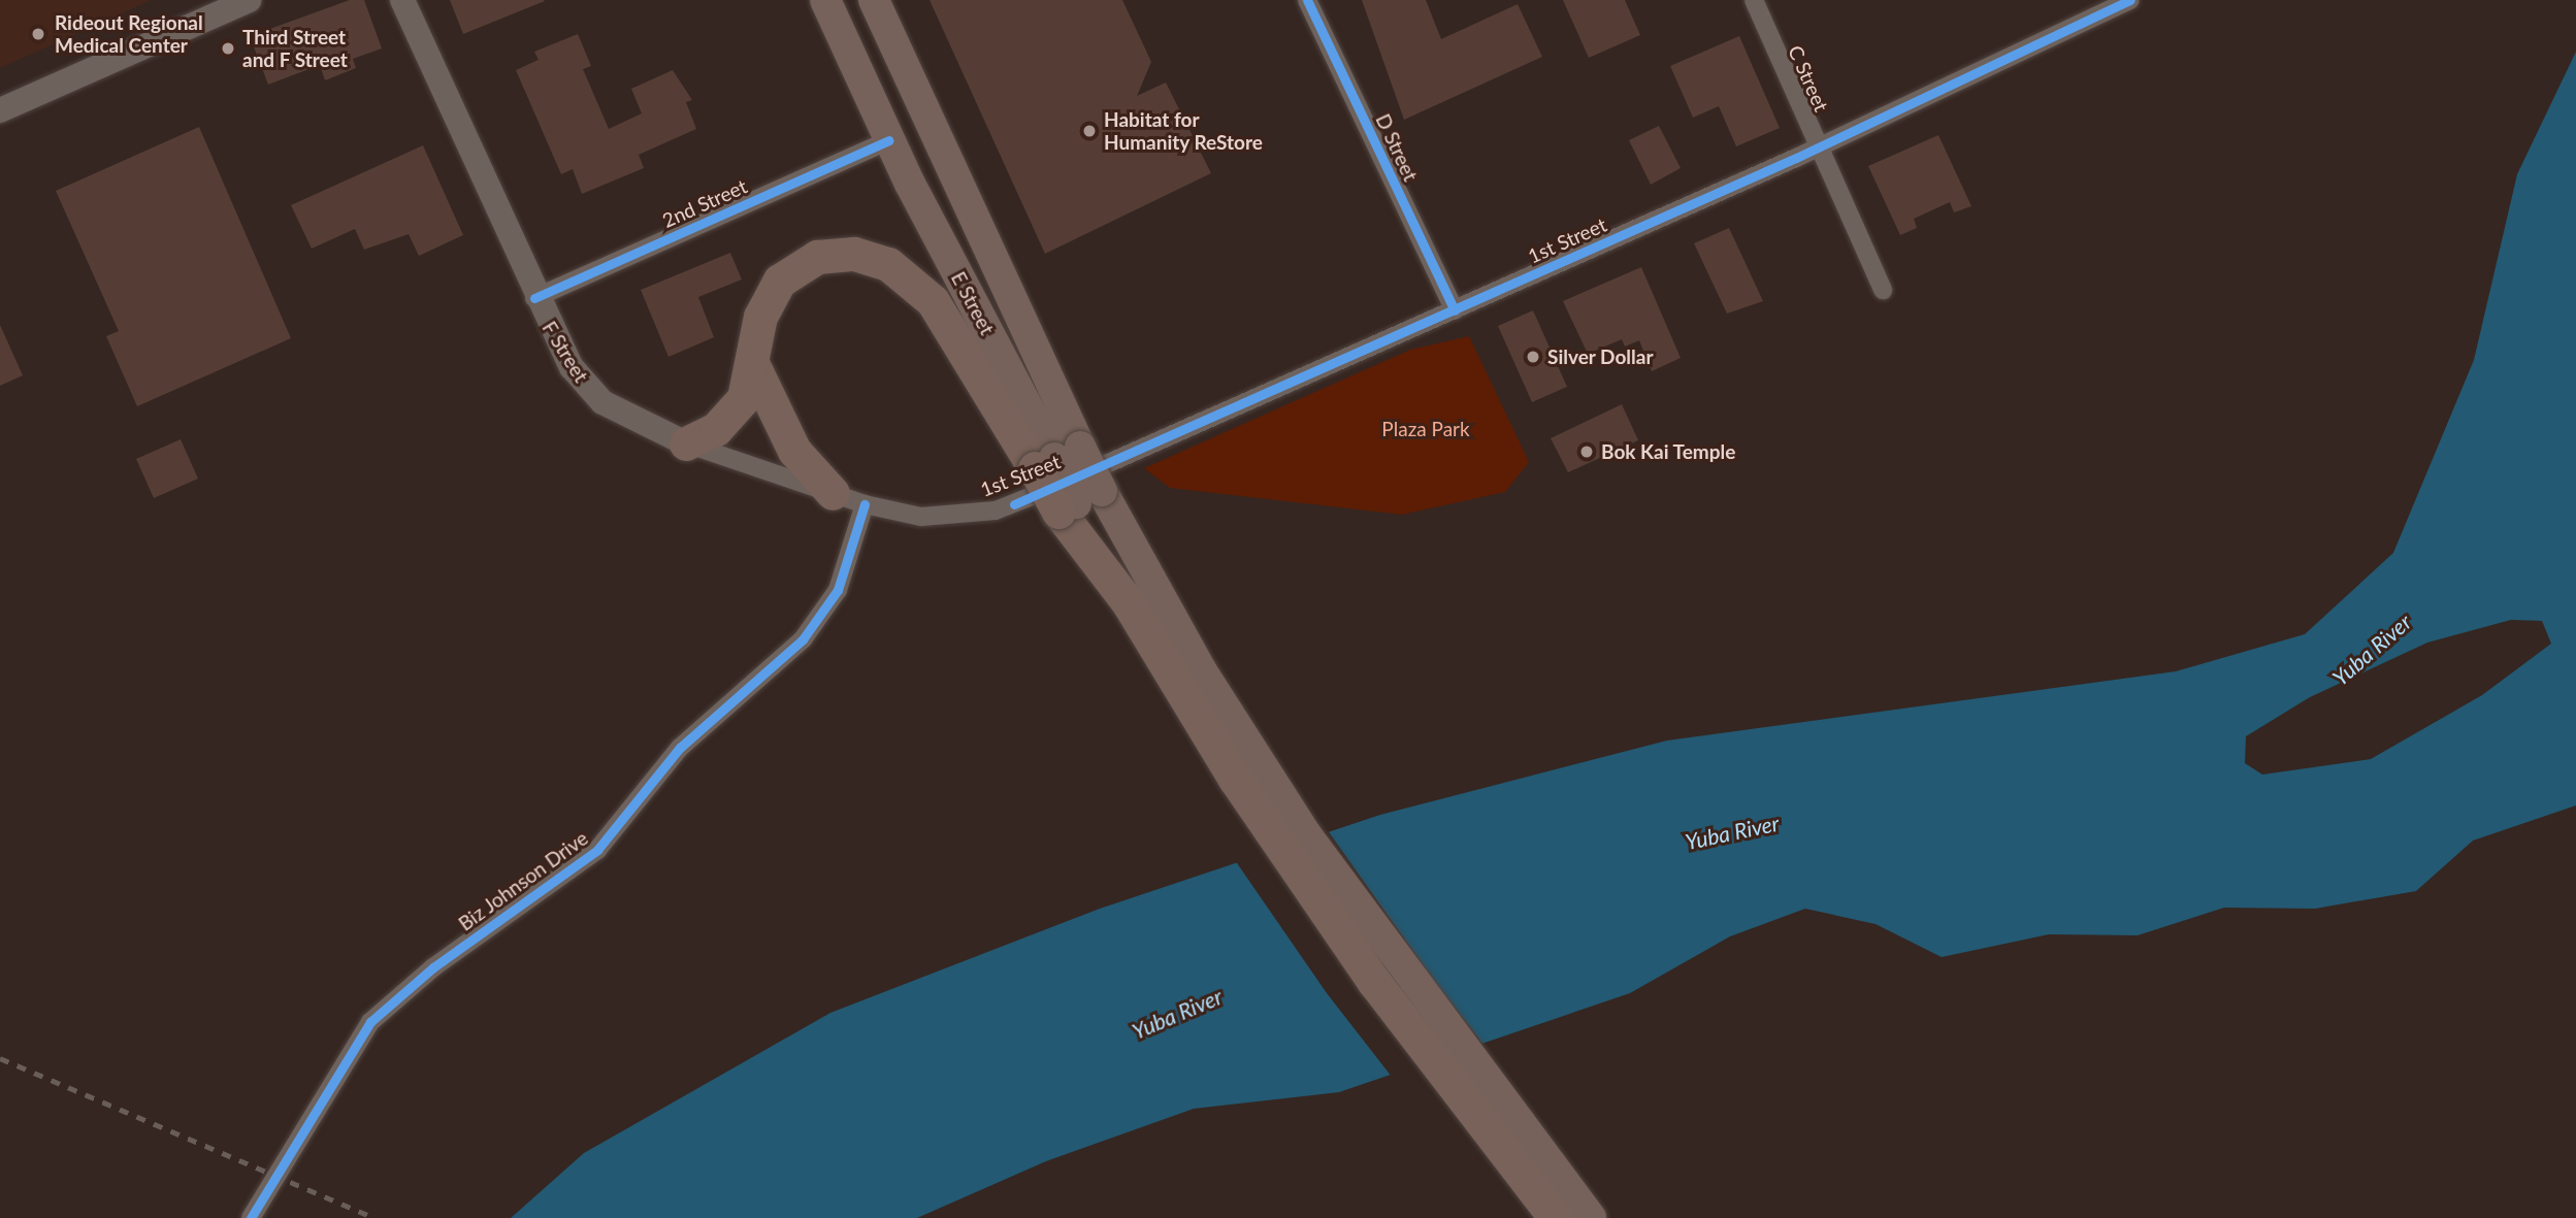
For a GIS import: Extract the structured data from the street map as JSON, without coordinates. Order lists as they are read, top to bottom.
{
  "streets": {
    "highway": ["E Street"],
    "main road": ["F Street"],
    "street": [
      "C Street",
      "D Street",
      "2nd Street",
      "1st Street",
      "Biz Johnson Drive"
    ]
  },
  "crossings": [
    ["C Street", "1st Street"],
    ["D Street", "1st Street"],
    ["2nd Street", "E Street"],
    ["2nd Street", "F Street"],
    ["1st Street", "F Street"],
    ["1st Street", "Biz Johnson Drive"],
    ["F Street", "Biz Johnson Drive"]
  ],
  "water": ["Yuba River"],
  "parks": ["Plaza Park"],
  "places": [
    "Rideout Regional Medical Center",
    "Third Street and F Street",
    "Habitat for Humanity ReStore",
    "Silver Dollar",
    "Bok Kai Temple"
  ]
}
